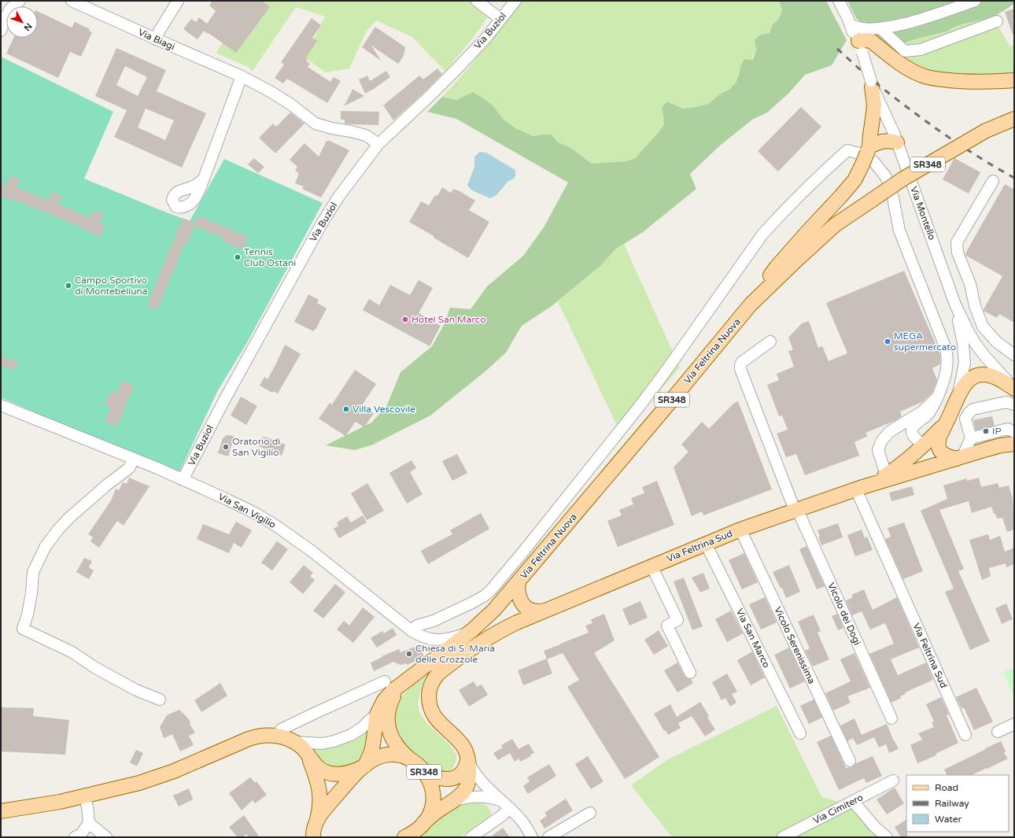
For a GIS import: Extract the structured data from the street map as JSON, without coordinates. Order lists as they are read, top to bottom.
{
  "streets": {
    "main road": ["SR348", "Via Feltrina Nuova", "Via Feltrina Sud"],
    "street": [
      "Via Buziol",
      "Via Biagi",
      "Via Montello",
      "Via San Vigilio",
      "Vicolo dei Dogi",
      "Via San Marco",
      "Vicolo Serenissima",
      "Via Cimitero"
    ]
  },
  "crossings": [
    ["Via Buziol", "Via Biagi"],
    ["Via Buziol", "Via San Vigilio"],
    ["SR348", "Via Feltrina Nuova"],
    ["SR348", "Via Feltrina Sud"],
    ["Via Feltrina Nuova", "Via San Vigilio"],
    ["Via Feltrina Nuova", "Via Feltrina Sud"],
    ["Via Feltrina Sud", "Vicolo dei Dogi"],
    ["Via Feltrina Sud", "Via San Marco"],
    ["Via Feltrina Sud", "Vicolo Serenissima"]
  ],
  "places": [
    "Tennis Club Ostani",
    "Campo Sportivo di Montebelluna",
    "Hotel San Marco",
    "MEGA supermercato",
    "Villa Vescovile",
    "IP",
    "Oratorio di San Vigilio",
    "Chiesa di S. Maria delle Crozzole"
  ],
  "legend": ["Road", "Railway", "Water"],
  "north": "bottom right"
}
